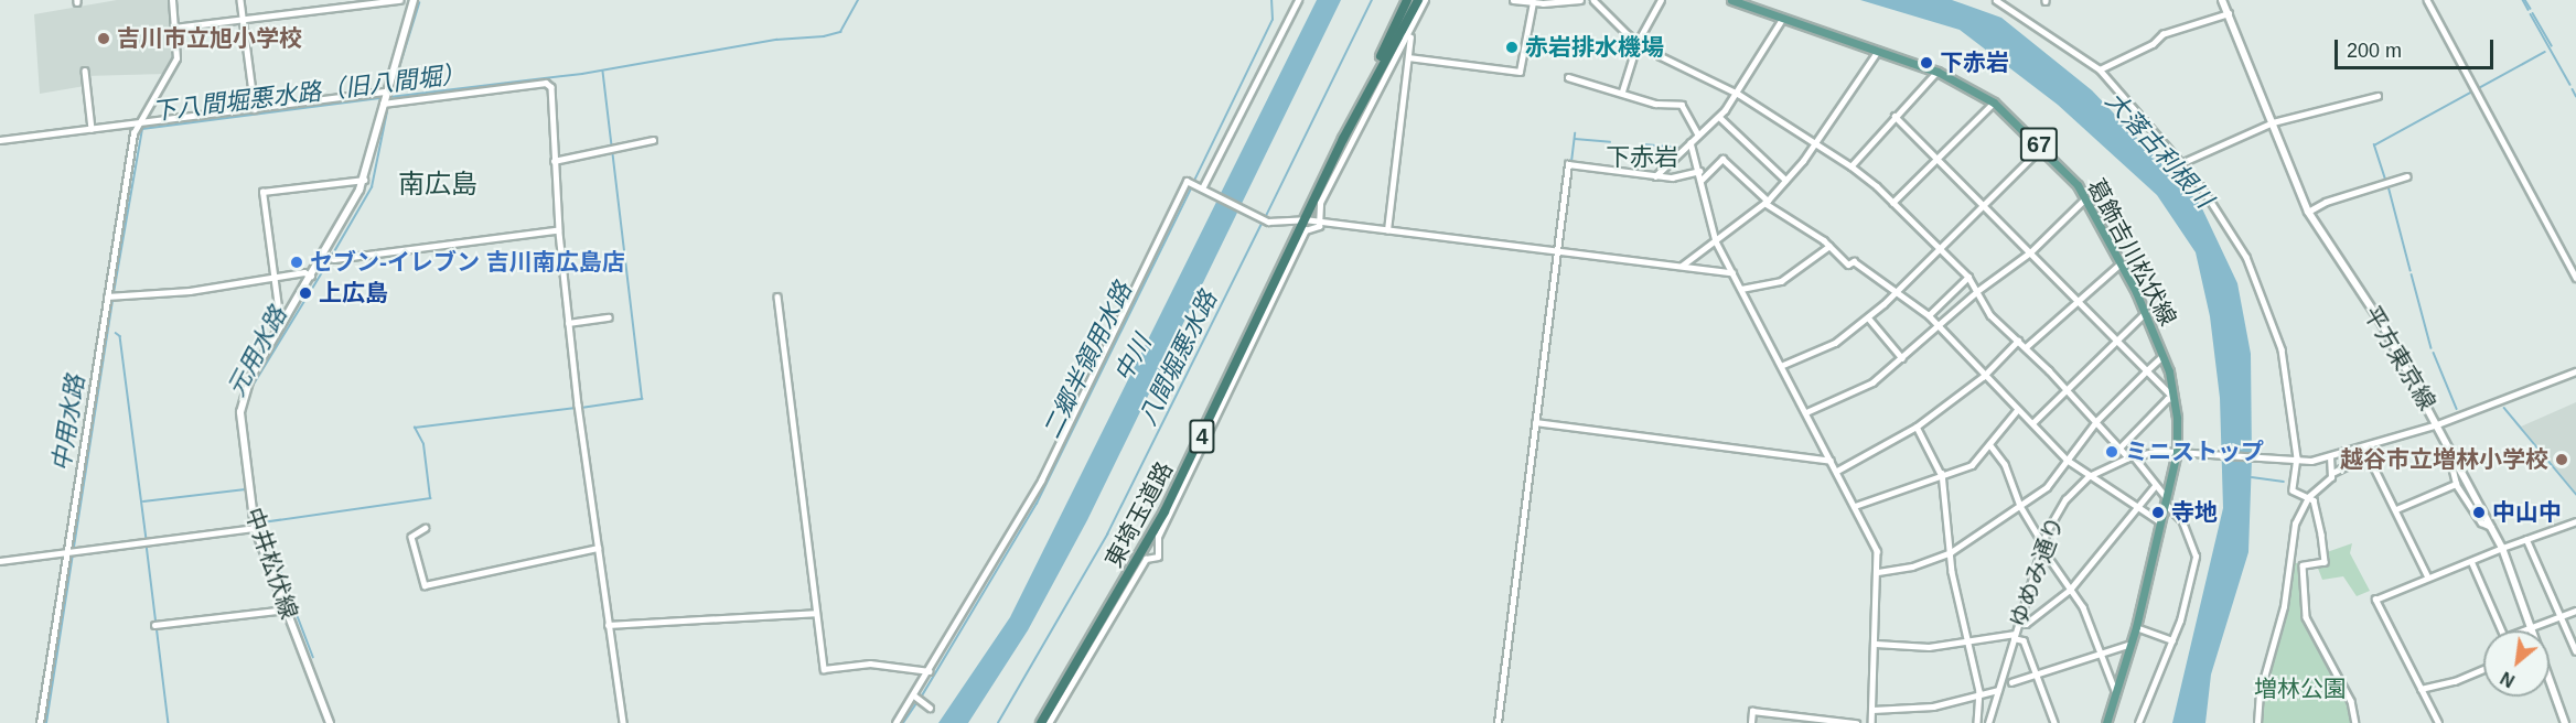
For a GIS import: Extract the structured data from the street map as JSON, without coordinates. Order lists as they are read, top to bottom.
{
  "streets": {
    "highway": ["4", "東埼玉道路"],
    "main road": [
      "67",
      "葛飾吉川松伏線",
      "平方東京線",
      "中井松伏線"
    ],
    "street": ["ゆめみ通り"]
  },
  "crossings": [
    ["葛飾吉川松伏線", "ゆめみ通り"],
    ["平方東京線", "ゆめみ通り"]
  ],
  "districts": ["下赤岩", "南広島"],
  "water": [
    "下八間堀悪水路（旧八間堀）",
    "大落古利根川",
    "元用水路",
    "中川",
    "八間堀悪水路",
    "二郷半領用水路",
    "中用水路"
  ],
  "parks": ["増林公園"],
  "places": [
    "吉川市立旭小学校",
    "赤岩排水機場",
    "下赤岩",
    "セブン-イレブン 吉川南広島店",
    "上広島",
    "ミニストップ",
    "越谷市立増林小学校",
    "寺地",
    "中山中"
  ],
  "scale_bar": "200 m",
  "north": "bottom left"
}
